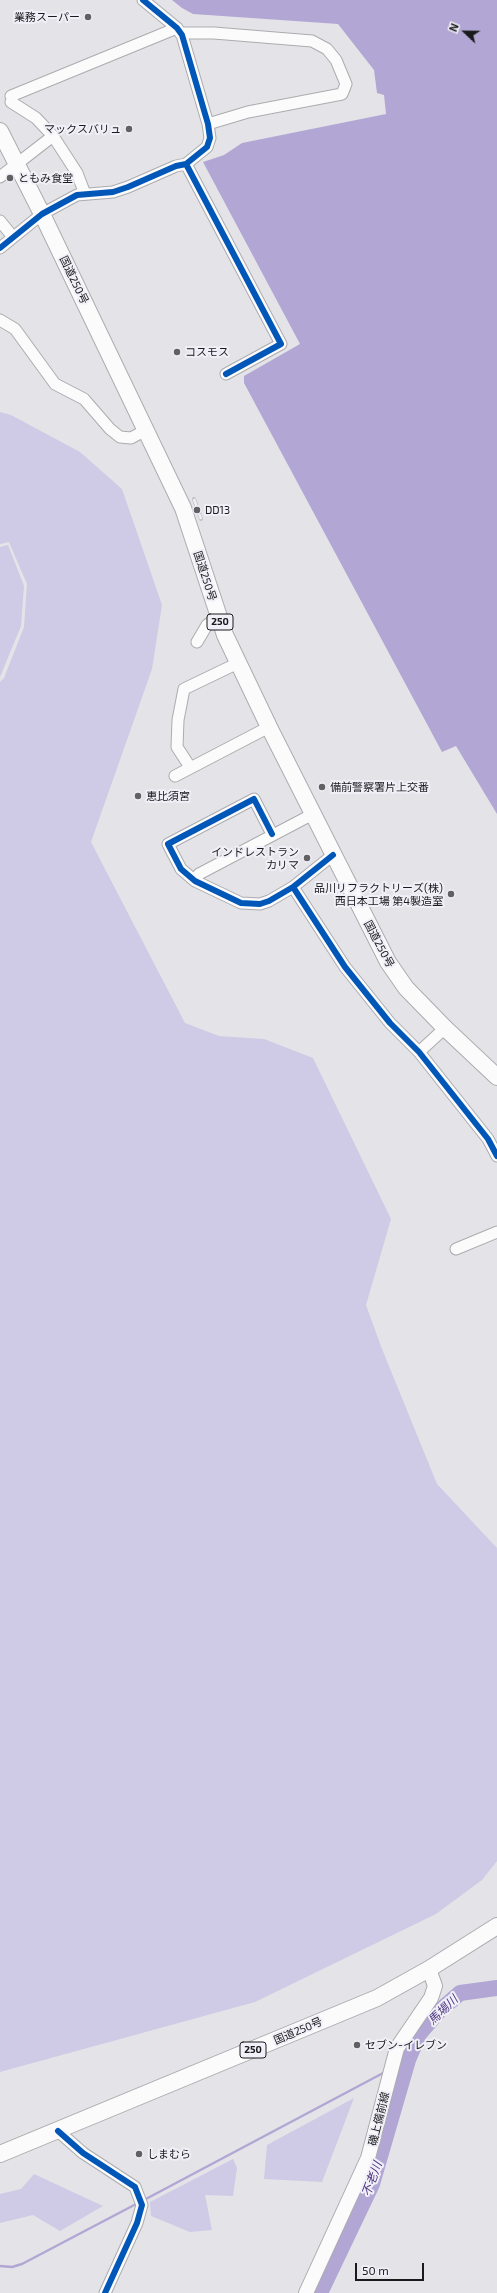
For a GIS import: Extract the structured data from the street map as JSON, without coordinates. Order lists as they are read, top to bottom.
{
  "streets": {
    "highway": ["国道250号", "250"],
    "main road": ["磯上備前線"]
  },
  "crossings": [
    ["国道250号", "磯上備前線"]
  ],
  "water": ["馬場川", "不老川"],
  "places": [
    "業務スーパー",
    "マックスバリュ",
    "ともみ食堂",
    "コスモス",
    "DD13",
    "備前警察署片上交番",
    "恵比須宮",
    "インドレストラン カリマ",
    "品川リフラクトリーズ(株) 西日本工場 第4製造室",
    "セブン-イレブン",
    "しまむら"
  ],
  "scale_bar": "50 m",
  "north": "left"
}
